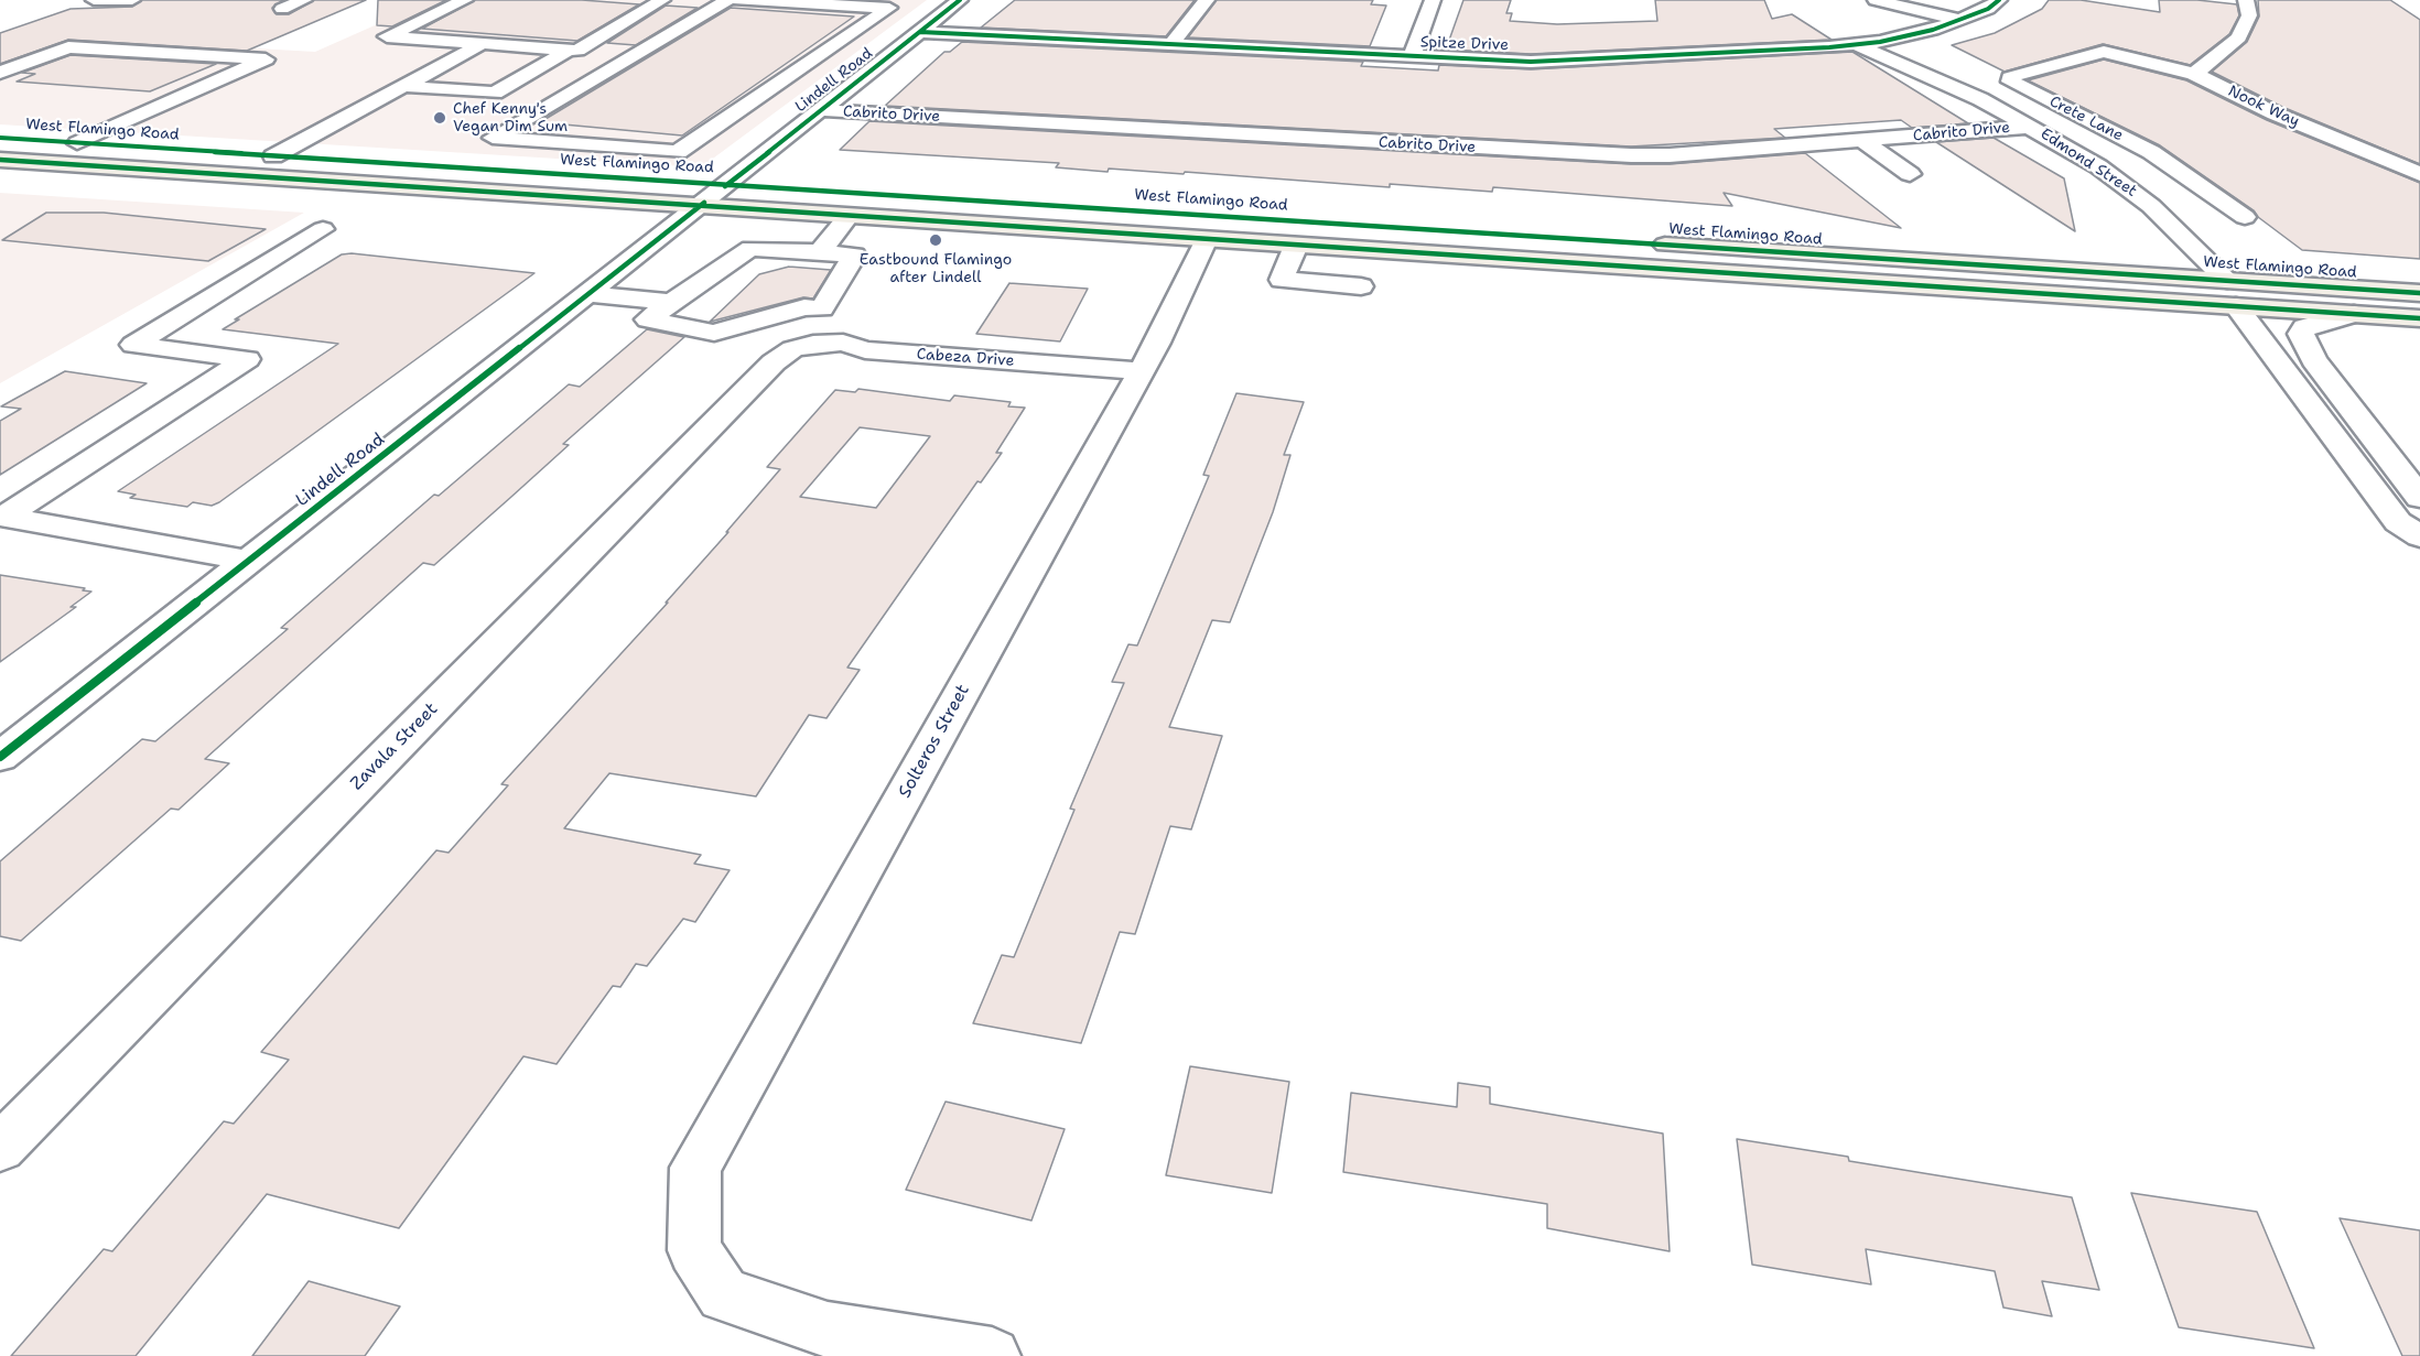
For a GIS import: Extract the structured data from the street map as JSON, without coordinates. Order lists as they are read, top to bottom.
{
  "streets": {
    "main road": ["West Flamingo Road"],
    "street": [
      "Spitze Drive",
      "Lindell Road",
      "Nook Way",
      "Cabrito Drive",
      "Crete Lane",
      "Edmond Street",
      "Cabeza Drive",
      "Solteros Street",
      "Zavala Street"
    ]
  },
  "crossings": [
    ["Spitze Drive", "Lindell Road"],
    ["Spitze Drive", "Edmond Street"],
    ["Lindell Road", "Cabrito Drive"],
    ["Lindell Road", "West Flamingo Road"],
    ["Nook Way", "Crete Lane"],
    ["Cabrito Drive", "Edmond Street"],
    ["West Flamingo Road", "Edmond Street"],
    ["West Flamingo Road", "Solteros Street"],
    ["Cabeza Drive", "Solteros Street"],
    ["Cabeza Drive", "Zavala Street"]
  ],
  "places": ["Chef Kenny's Vegan Dim Sum", "Eastbound Flamingo after Lindell"]
}
